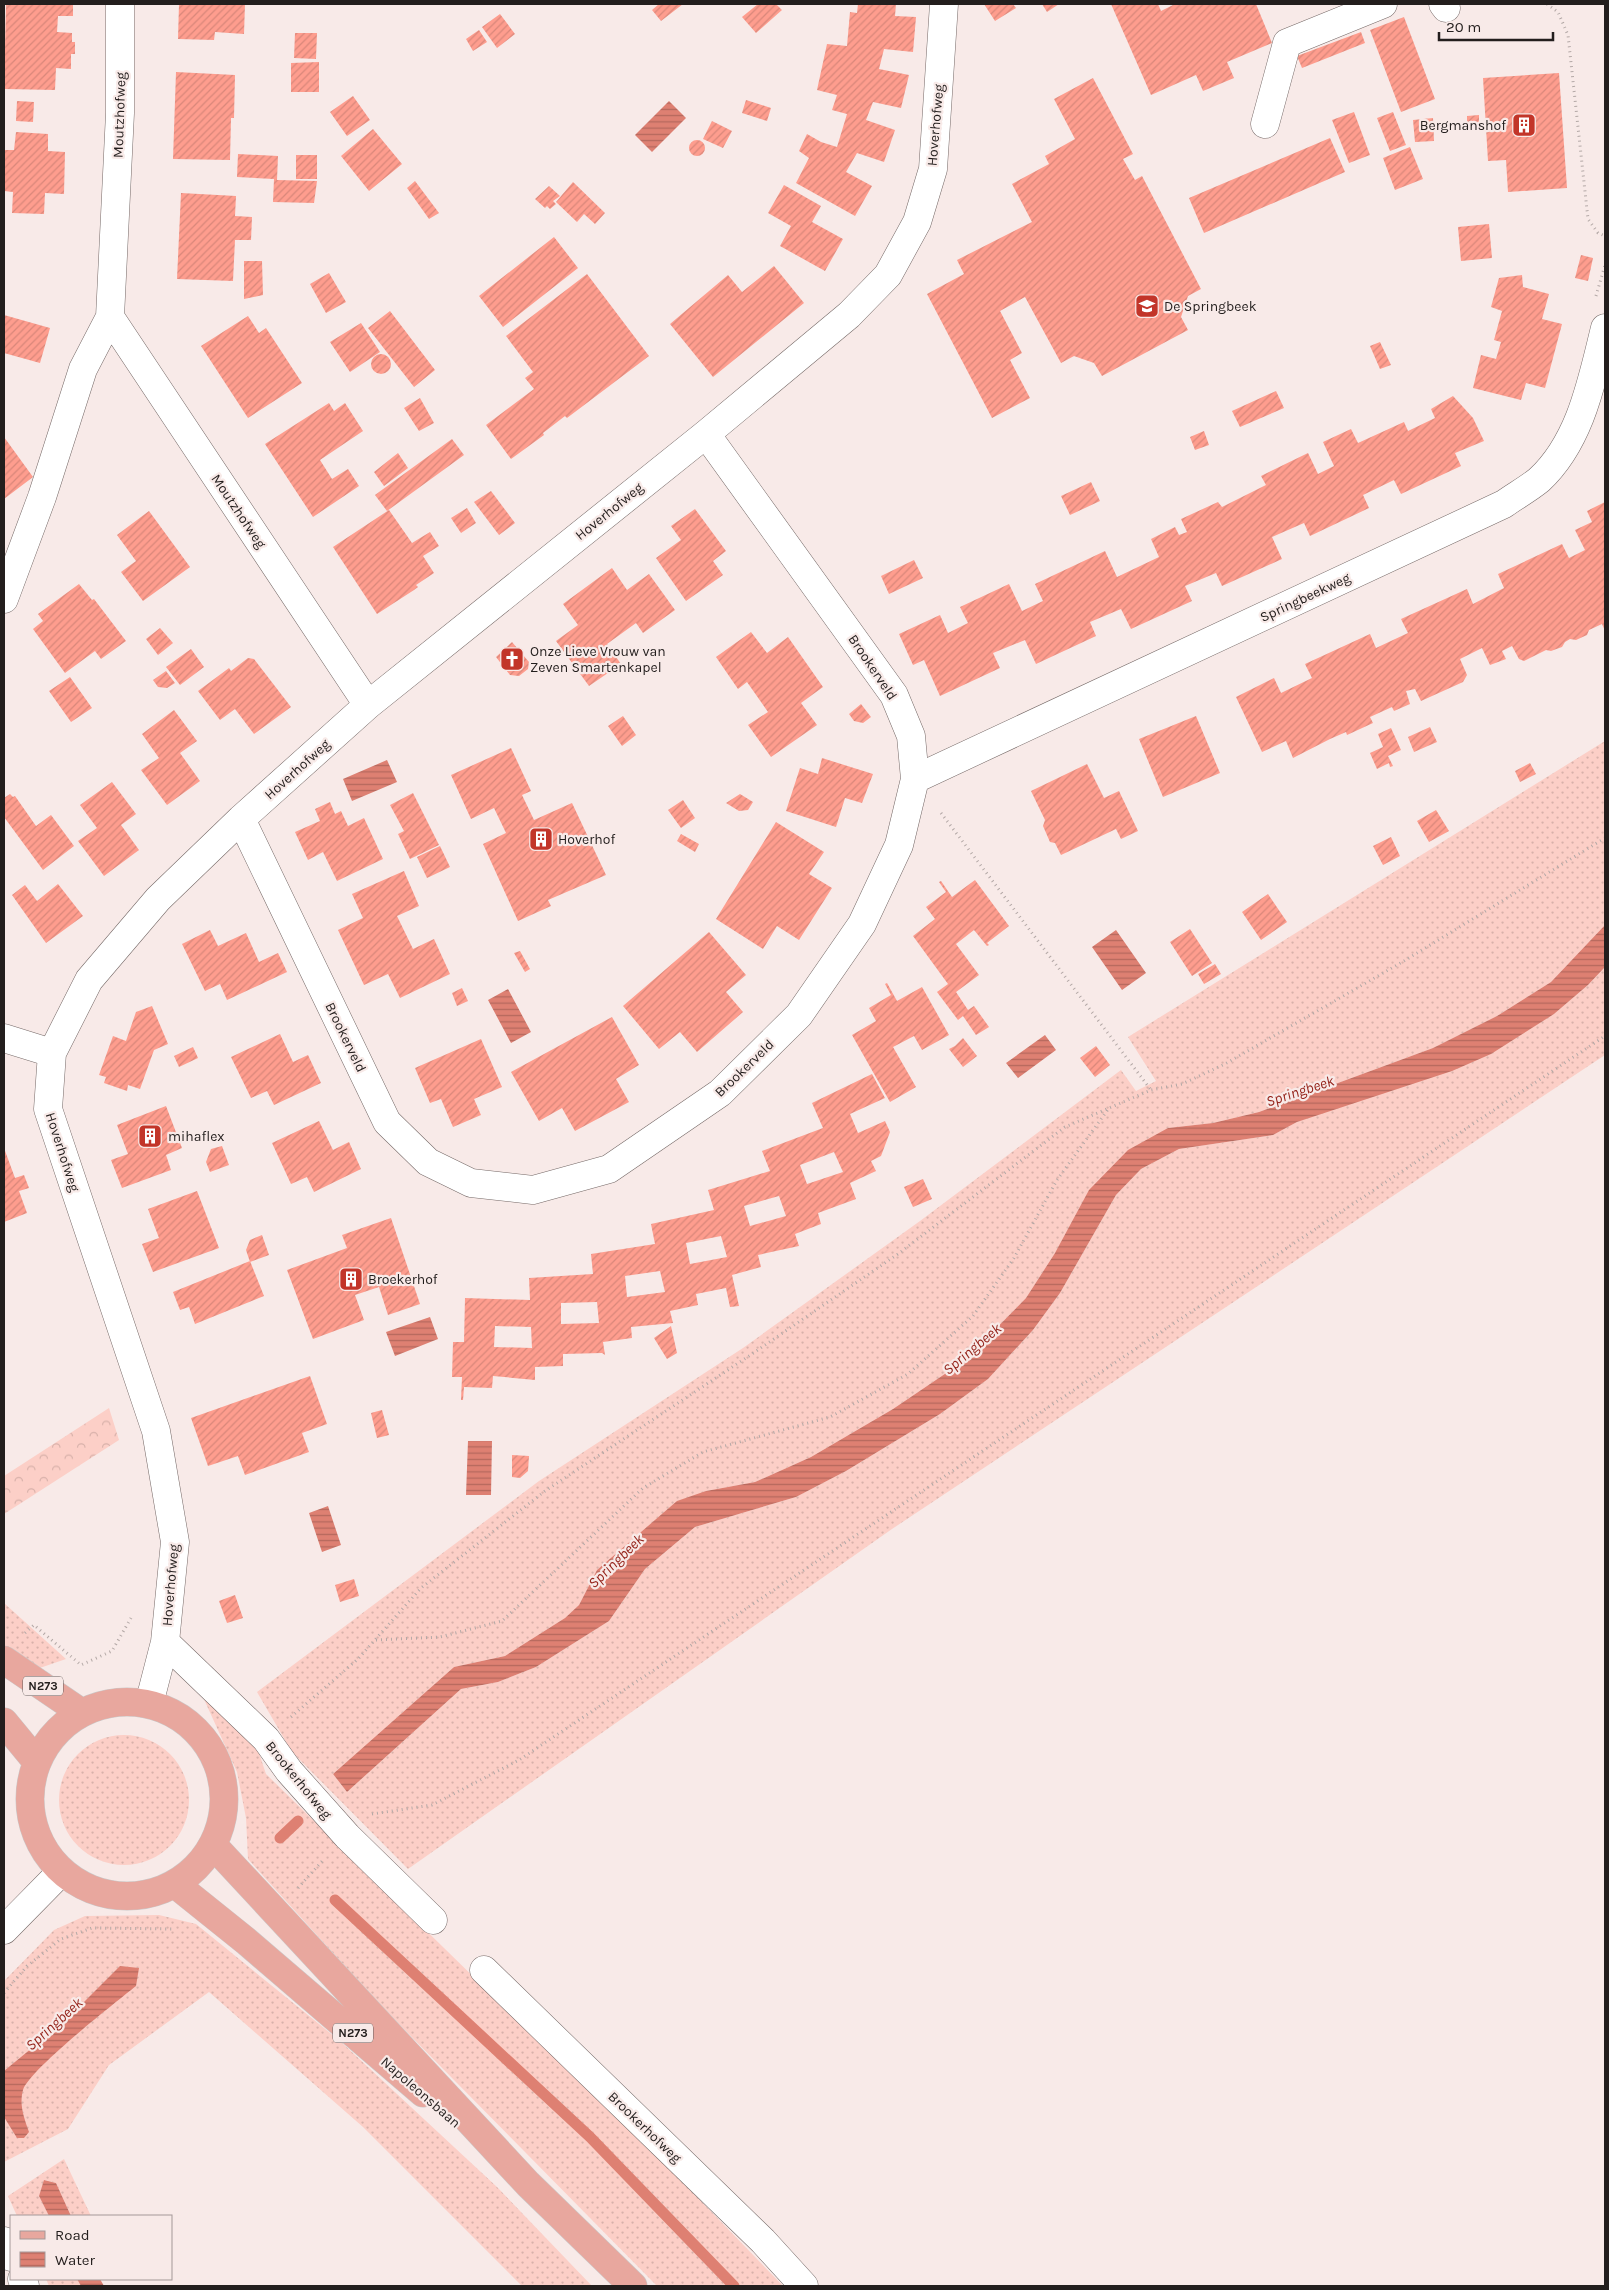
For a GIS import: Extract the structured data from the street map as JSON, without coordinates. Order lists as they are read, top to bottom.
{
  "streets": {
    "main road": ["N273", "Napoleonsbaan"],
    "street": [
      "Moutzhofweg",
      "Hoverhofweg",
      "Springbeekweg",
      "Brookerveld",
      "Brookerhofweg"
    ]
  },
  "crossings": [
    ["Moutzhofweg", "Hoverhofweg"],
    ["Hoverhofweg", "Brookerveld"],
    ["Hoverhofweg", "Brookerhofweg"],
    ["Springbeekweg", "Brookerveld"]
  ],
  "water": ["Springbeek"],
  "places": {
    "building": [
      "Bergmanshof",
      "Hoverhof",
      "mihaflex",
      "Broekerhof"
    ],
    "school or university": ["De Springbeek"],
    "church": ["Onze Lieve Vrouw van Zeven Smartenkapel"]
  },
  "legend": ["Road", "Water"],
  "scale_bar": "20 m"
}
